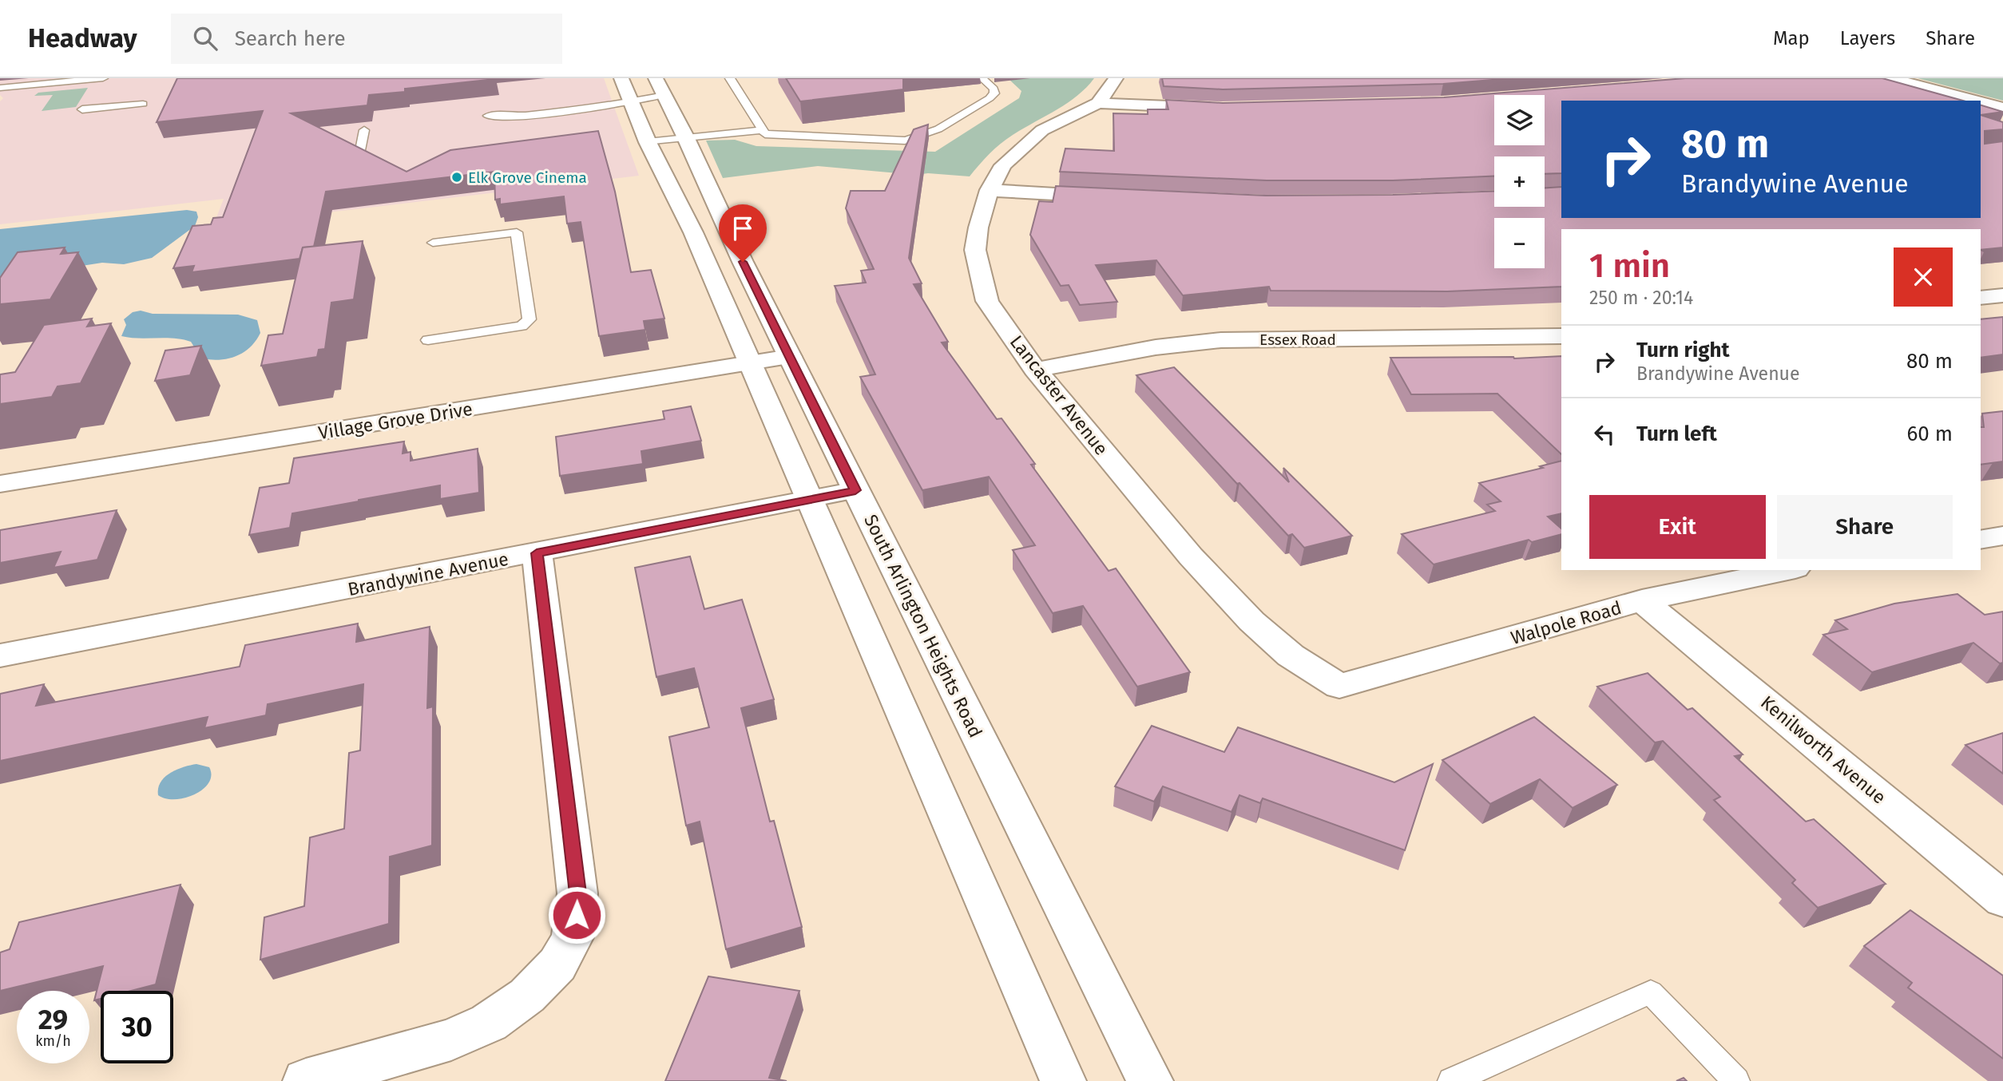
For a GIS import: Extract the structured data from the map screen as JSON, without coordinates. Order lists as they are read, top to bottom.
{
  "streets": {
    "street": [
      "Essex Road",
      "Lancaster Avenue",
      "Village Grove Drive",
      "Brandywine Avenue",
      "Walpole Road",
      "South Arlington Heights Road",
      "Kenilworth Avenue"
    ]
  },
  "crossings": [
    ["Essex Road", "Lancaster Avenue"],
    ["Lancaster Avenue", "Walpole Road"],
    ["Village Grove Drive", "South Arlington Heights Road"],
    ["Brandywine Avenue", "South Arlington Heights Road"],
    ["Walpole Road", "Kenilworth Avenue"]
  ],
  "places": ["Elk Grove Cinema"],
  "page": {
    "header": "Headway",
    "search": "Search here",
    "nav": ["Map", "Layers", "Share"],
    "map_buttons": ["+", "−"],
    "turn": ["80 m", "Brandywine Avenue"],
    "heading": ["1 min", "250 m · 20:14"],
    "list": [
      {
        "name": "Turn right",
        "note": "Brandywine Avenue",
        "value": "80 m"
      },
      {
        "name": "Turn left",
        "value": "60 m"
      }
    ],
    "buttons": ["Exit", "Share"],
    "speed": "29 km/h",
    "limit": "30"
  }
}
